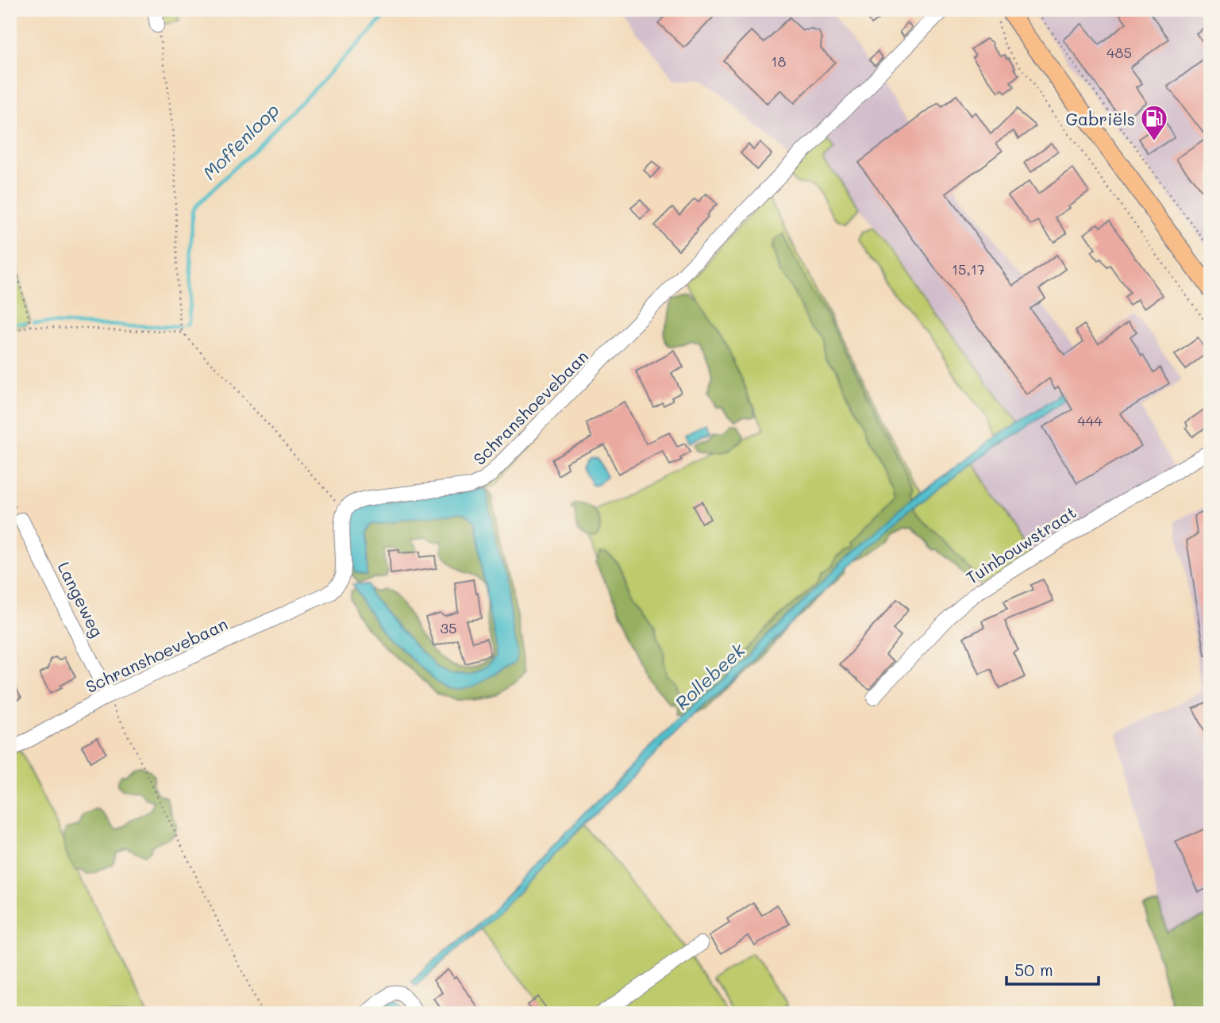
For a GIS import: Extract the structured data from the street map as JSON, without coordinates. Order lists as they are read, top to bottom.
{
  "streets": {
    "street": ["Schranshoevebaan", "Tuinbouwstraat", "Langeweg"]
  },
  "crossings": [
    ["Schranshoevebaan", "Langeweg"]
  ],
  "water": ["Moffenloop", "Rollebeek"],
  "places": {
    "fuel station": ["Gabriëls"]
  },
  "house_numbers": [
    "485",
    "18",
    "15,17",
    "444",
    "35"
  ],
  "scale_bar": "50 m"
}
